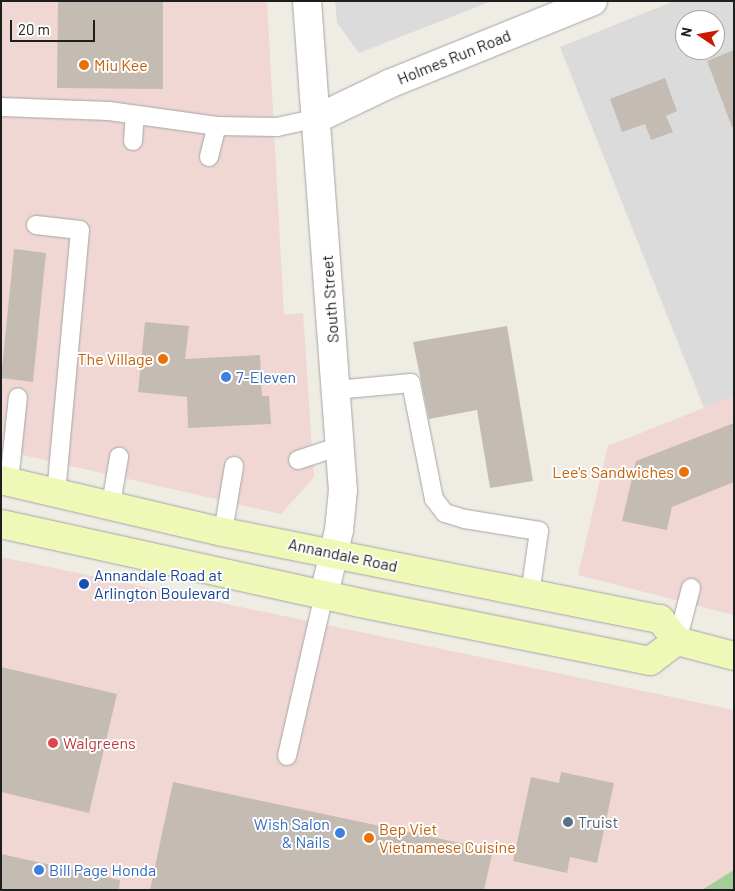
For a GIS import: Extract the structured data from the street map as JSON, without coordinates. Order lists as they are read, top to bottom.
{
  "streets": {
    "main road": ["Annandale Road"],
    "street": ["Holmes Run Road", "South Street"]
  },
  "crossings": [
    ["Holmes Run Road", "South Street"],
    ["South Street", "Annandale Road"]
  ],
  "places": [
    "Miu Kee",
    "The Village",
    "7-Eleven",
    "Lee's Sandwiches",
    "Annandale Road at Arlington Boulevard",
    "Walgreens",
    "Truist",
    "Wish Salon & Nails",
    "Bep Viet Vietnamese Cuisine",
    "Bill Page Honda"
  ],
  "scale_bar": "20 m",
  "north": "left"
}
